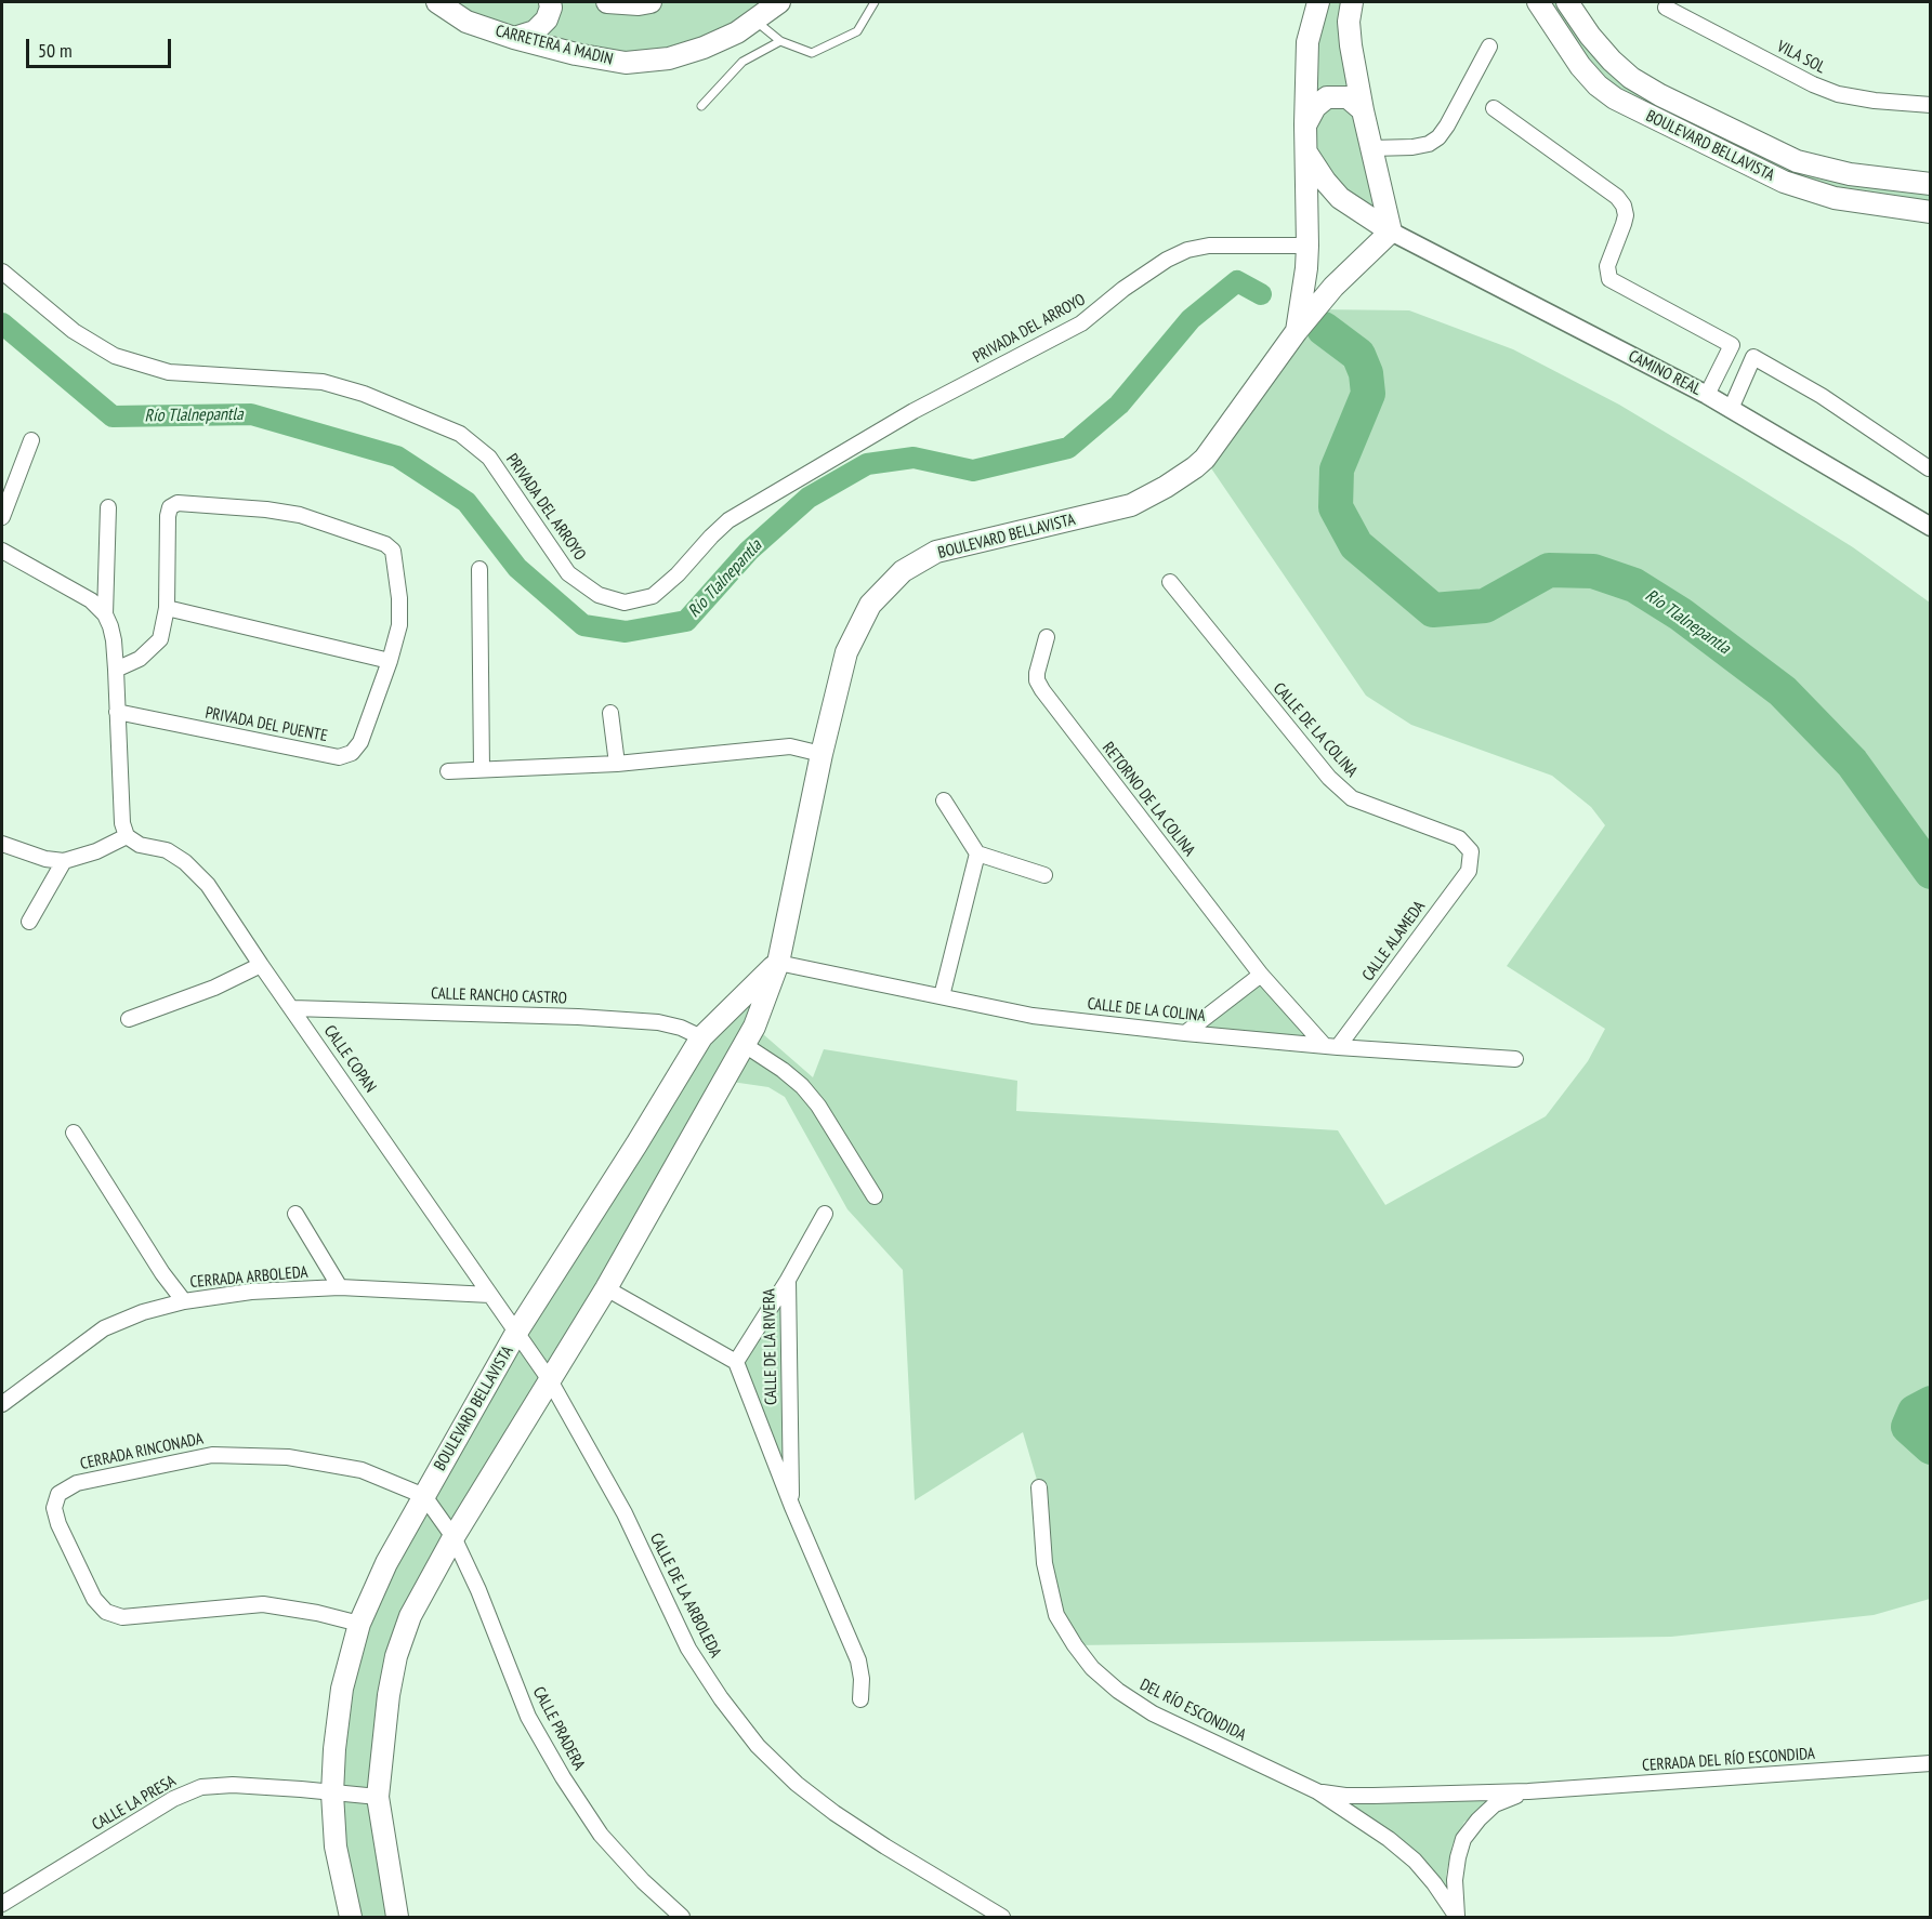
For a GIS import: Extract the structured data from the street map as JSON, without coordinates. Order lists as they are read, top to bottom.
{
  "streets": {
    "main road": ["CARRETERA A MADIN", "BOULEVARD BELLAVISTA"],
    "street": [
      "VILA SOL",
      "PRIVADA DEL ARROYO",
      "CAMINO REAL",
      "PRIVADA DEL PUENTE",
      "CALLE DE LA COLINA",
      "RETORNO DE LA COLINA",
      "CALLE ALAMEDA",
      "CALLE RANCHO CASTRO",
      "CALLE COPAN",
      "CERRADA ARBOLEDA",
      "CALLE DE LA RIVERA",
      "CERRADA RINCONADA",
      "CALLE DE LA ARBOLEDA",
      "DEL RÍO ESCONDIDA",
      "CALLE PRADERA",
      "CERRADA DEL RÍO ESCONDIDA",
      "CALLE LA PRESA"
    ]
  },
  "crossings": [
    ["BOULEVARD BELLAVISTA", "PRIVADA DEL ARROYO"],
    ["BOULEVARD BELLAVISTA", "CAMINO REAL"],
    ["BOULEVARD BELLAVISTA", "CALLE DE LA COLINA"],
    ["BOULEVARD BELLAVISTA", "CALLE RANCHO CASTRO"],
    ["BOULEVARD BELLAVISTA", "CALLE COPAN"],
    ["BOULEVARD BELLAVISTA", "CERRADA RINCONADA"],
    ["BOULEVARD BELLAVISTA", "CALLE DE LA ARBOLEDA"],
    ["BOULEVARD BELLAVISTA", "CALLE PRADERA"],
    ["BOULEVARD BELLAVISTA", "CALLE LA PRESA"],
    ["CALLE DE LA COLINA", "RETORNO DE LA COLINA"],
    ["CALLE DE LA COLINA", "CALLE ALAMEDA"],
    ["RETORNO DE LA COLINA", "CALLE ALAMEDA"],
    ["CALLE RANCHO CASTRO", "CALLE COPAN"],
    ["CALLE COPAN", "CERRADA ARBOLEDA"],
    ["CALLE COPAN", "CALLE DE LA ARBOLEDA"],
    ["CERRADA RINCONADA", "CALLE PRADERA"],
    ["DEL RÍO ESCONDIDA", "CERRADA DEL RÍO ESCONDIDA"]
  ],
  "water": ["Río Tlalnepantla"],
  "scale_bar": "50 m"
}
